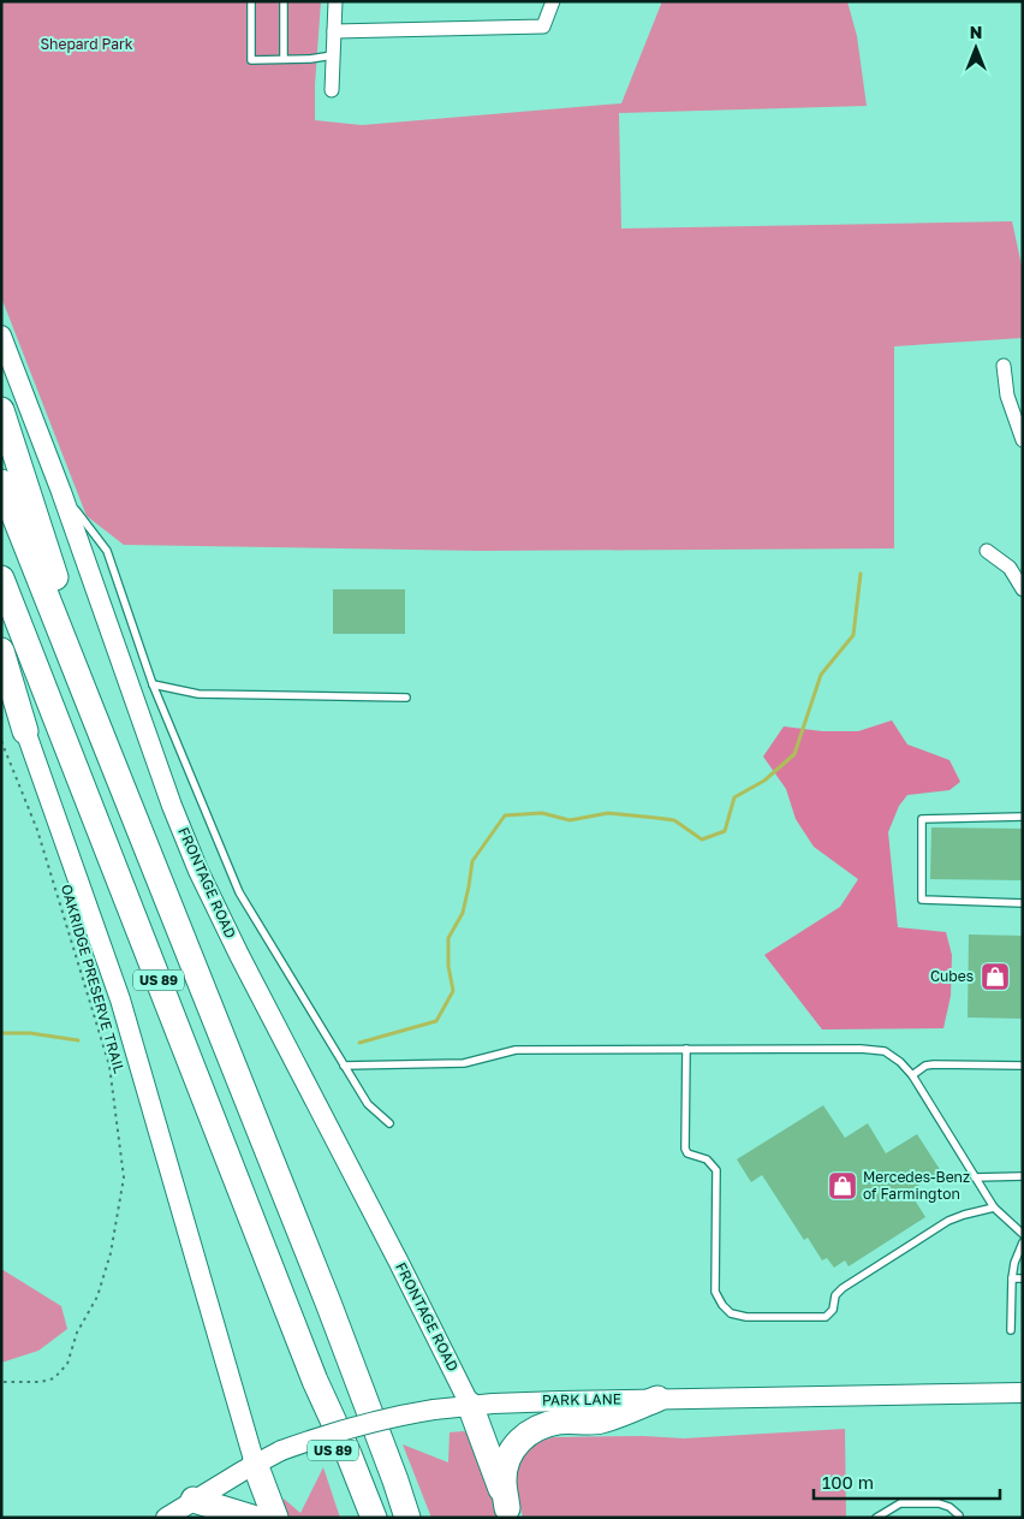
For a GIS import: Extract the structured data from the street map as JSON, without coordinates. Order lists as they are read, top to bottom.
{
  "streets": {
    "highway": ["US 89"],
    "main road": ["FRONTAGE ROAD", "PARK LANE"],
    "path": ["OAKRIDGE PRESERVE TRAIL"]
  },
  "crossings": [
    ["FRONTAGE ROAD", "PARK LANE"]
  ],
  "parks": ["Shepard Park"],
  "places": {
    "shop": ["Cubes", "Mercedes-Benz of Farmington"]
  },
  "scale_bar": "100 m",
  "north": "top"
}
